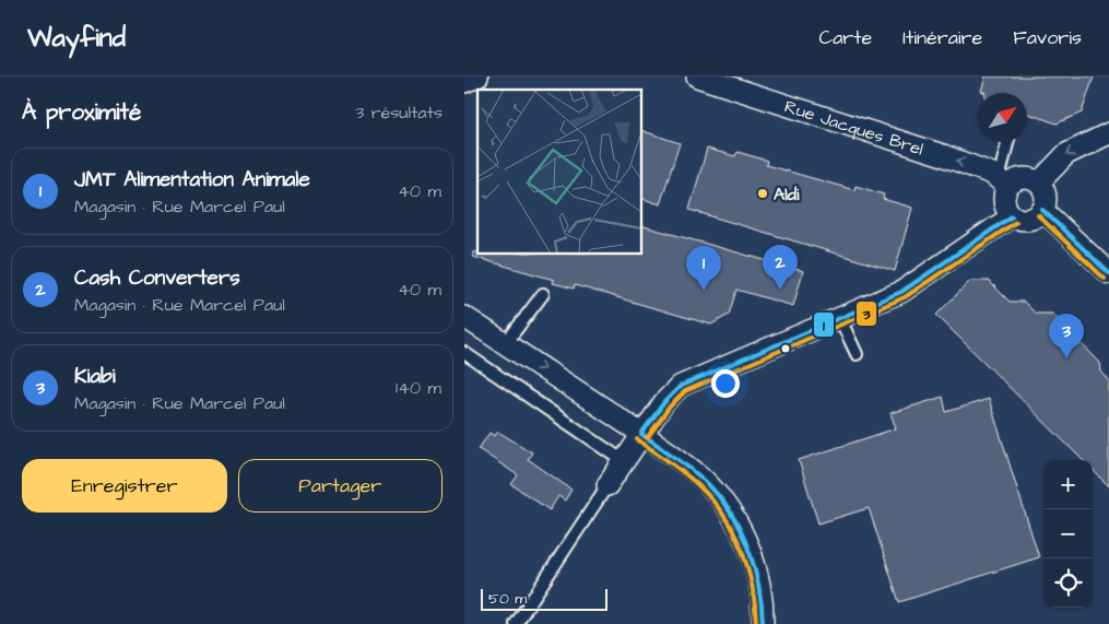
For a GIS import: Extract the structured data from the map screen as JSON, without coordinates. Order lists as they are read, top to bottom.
{
  "streets": {
    "street": ["Rue Jacques Brel"]
  },
  "one_way": ["Rue Jacques Brel"],
  "places": ["Aldi"],
  "lines": ["transit line 1", "transit line 3"],
  "scale_bar": "50 m",
  "north": "top right",
  "page": {
    "header": "Wayfind",
    "nav": ["Carte", "Itinéraire", "Favoris"],
    "heading": ["À proximité", "3 résultats"],
    "list": [
      {
        "mark": "1",
        "name": "JMT Alimentation Animale",
        "note": "Magasin · Rue Marcel Paul",
        "value": "40 m"
      },
      {
        "mark": "2",
        "name": "Cash Converters",
        "note": "Magasin · Rue Marcel Paul",
        "value": "40 m"
      },
      {
        "mark": "3",
        "name": "Kiabi",
        "note": "Magasin · Rue Marcel Paul",
        "value": "140 m"
      }
    ],
    "pins": ["2", "1", "3"],
    "buttons": ["Enregistrer", "Partager"],
    "map_buttons": ["+", "−"],
    "scale": "50 m"
  }
}
